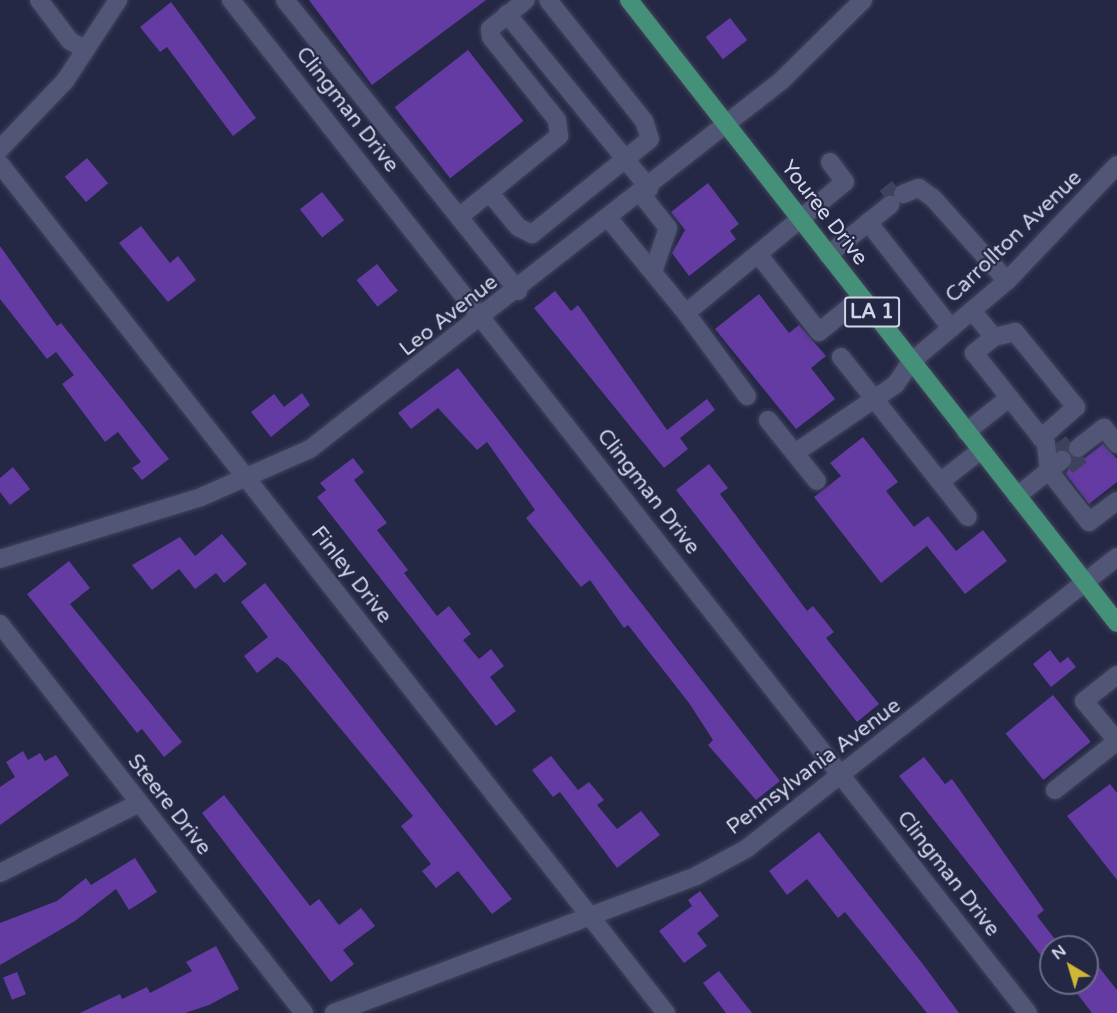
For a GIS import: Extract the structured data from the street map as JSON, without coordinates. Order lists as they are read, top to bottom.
{
  "streets": {
    "main road": ["Youree Drive", "LA 1"],
    "street": [
      "Clingman Drive",
      "Carrollton Avenue",
      "Leo Avenue",
      "Finley Drive",
      "Pennsylvania Avenue",
      "Steere Drive"
    ]
  },
  "crossings": [
    ["Clingman Drive", "Leo Avenue"],
    ["Clingman Drive", "Pennsylvania Avenue"],
    ["Youree Drive", "Carrollton Avenue"],
    ["Youree Drive", "Leo Avenue"],
    ["Youree Drive", "Pennsylvania Avenue"],
    ["Leo Avenue", "Finley Drive"],
    ["Finley Drive", "Pennsylvania Avenue"]
  ],
  "north": "top left"
}
